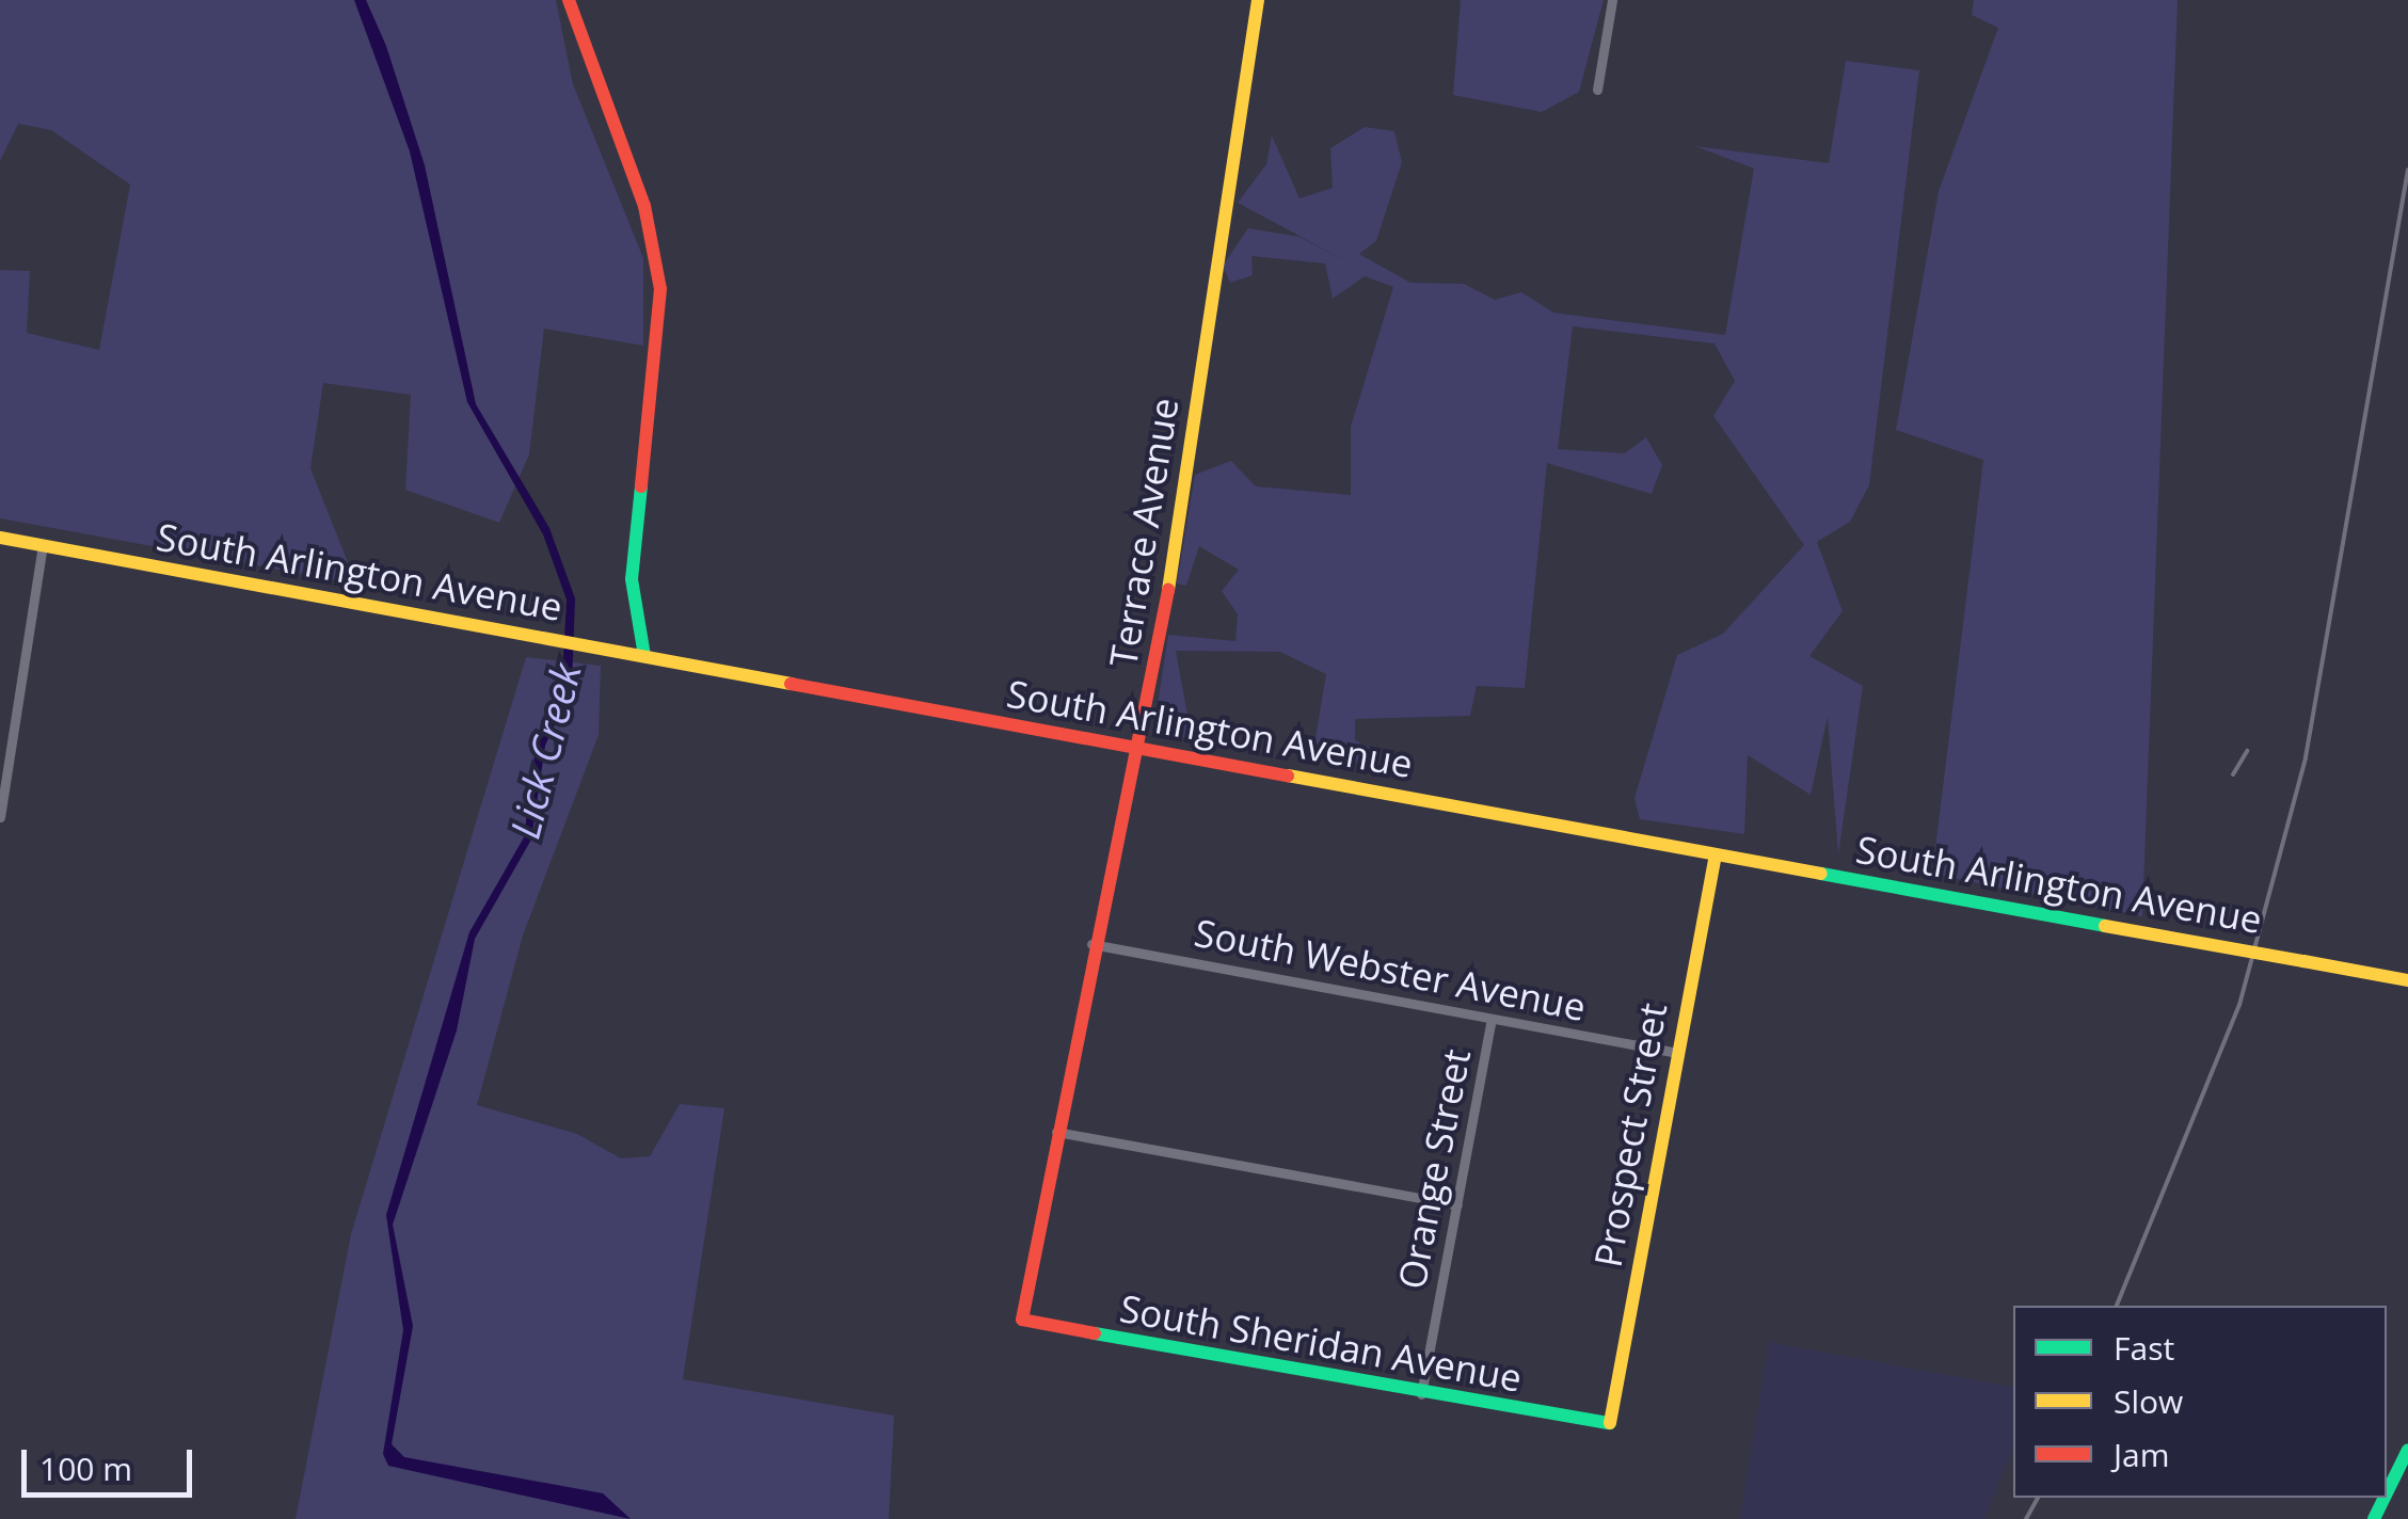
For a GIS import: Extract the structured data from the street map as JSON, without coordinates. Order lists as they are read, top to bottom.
{
  "streets": {
    "street": [
      "Terrace Avenue",
      "South Arlington Avenue",
      "South Webster Avenue",
      "Prospect Street",
      "Orange Street",
      "South Sheridan Avenue"
    ]
  },
  "crossings": [
    ["Terrace Avenue", "South Arlington Avenue"],
    ["Terrace Avenue", "South Webster Avenue"],
    ["Terrace Avenue", "South Sheridan Avenue"],
    ["South Arlington Avenue", "Prospect Street"],
    ["South Webster Avenue", "Prospect Street"],
    ["South Webster Avenue", "Orange Street"],
    ["Prospect Street", "South Sheridan Avenue"],
    ["Orange Street", "South Sheridan Avenue"]
  ],
  "water": ["Lick Creek"],
  "legend": ["Fast", "Slow", "Jam"],
  "scale_bar": "100 m"
}
